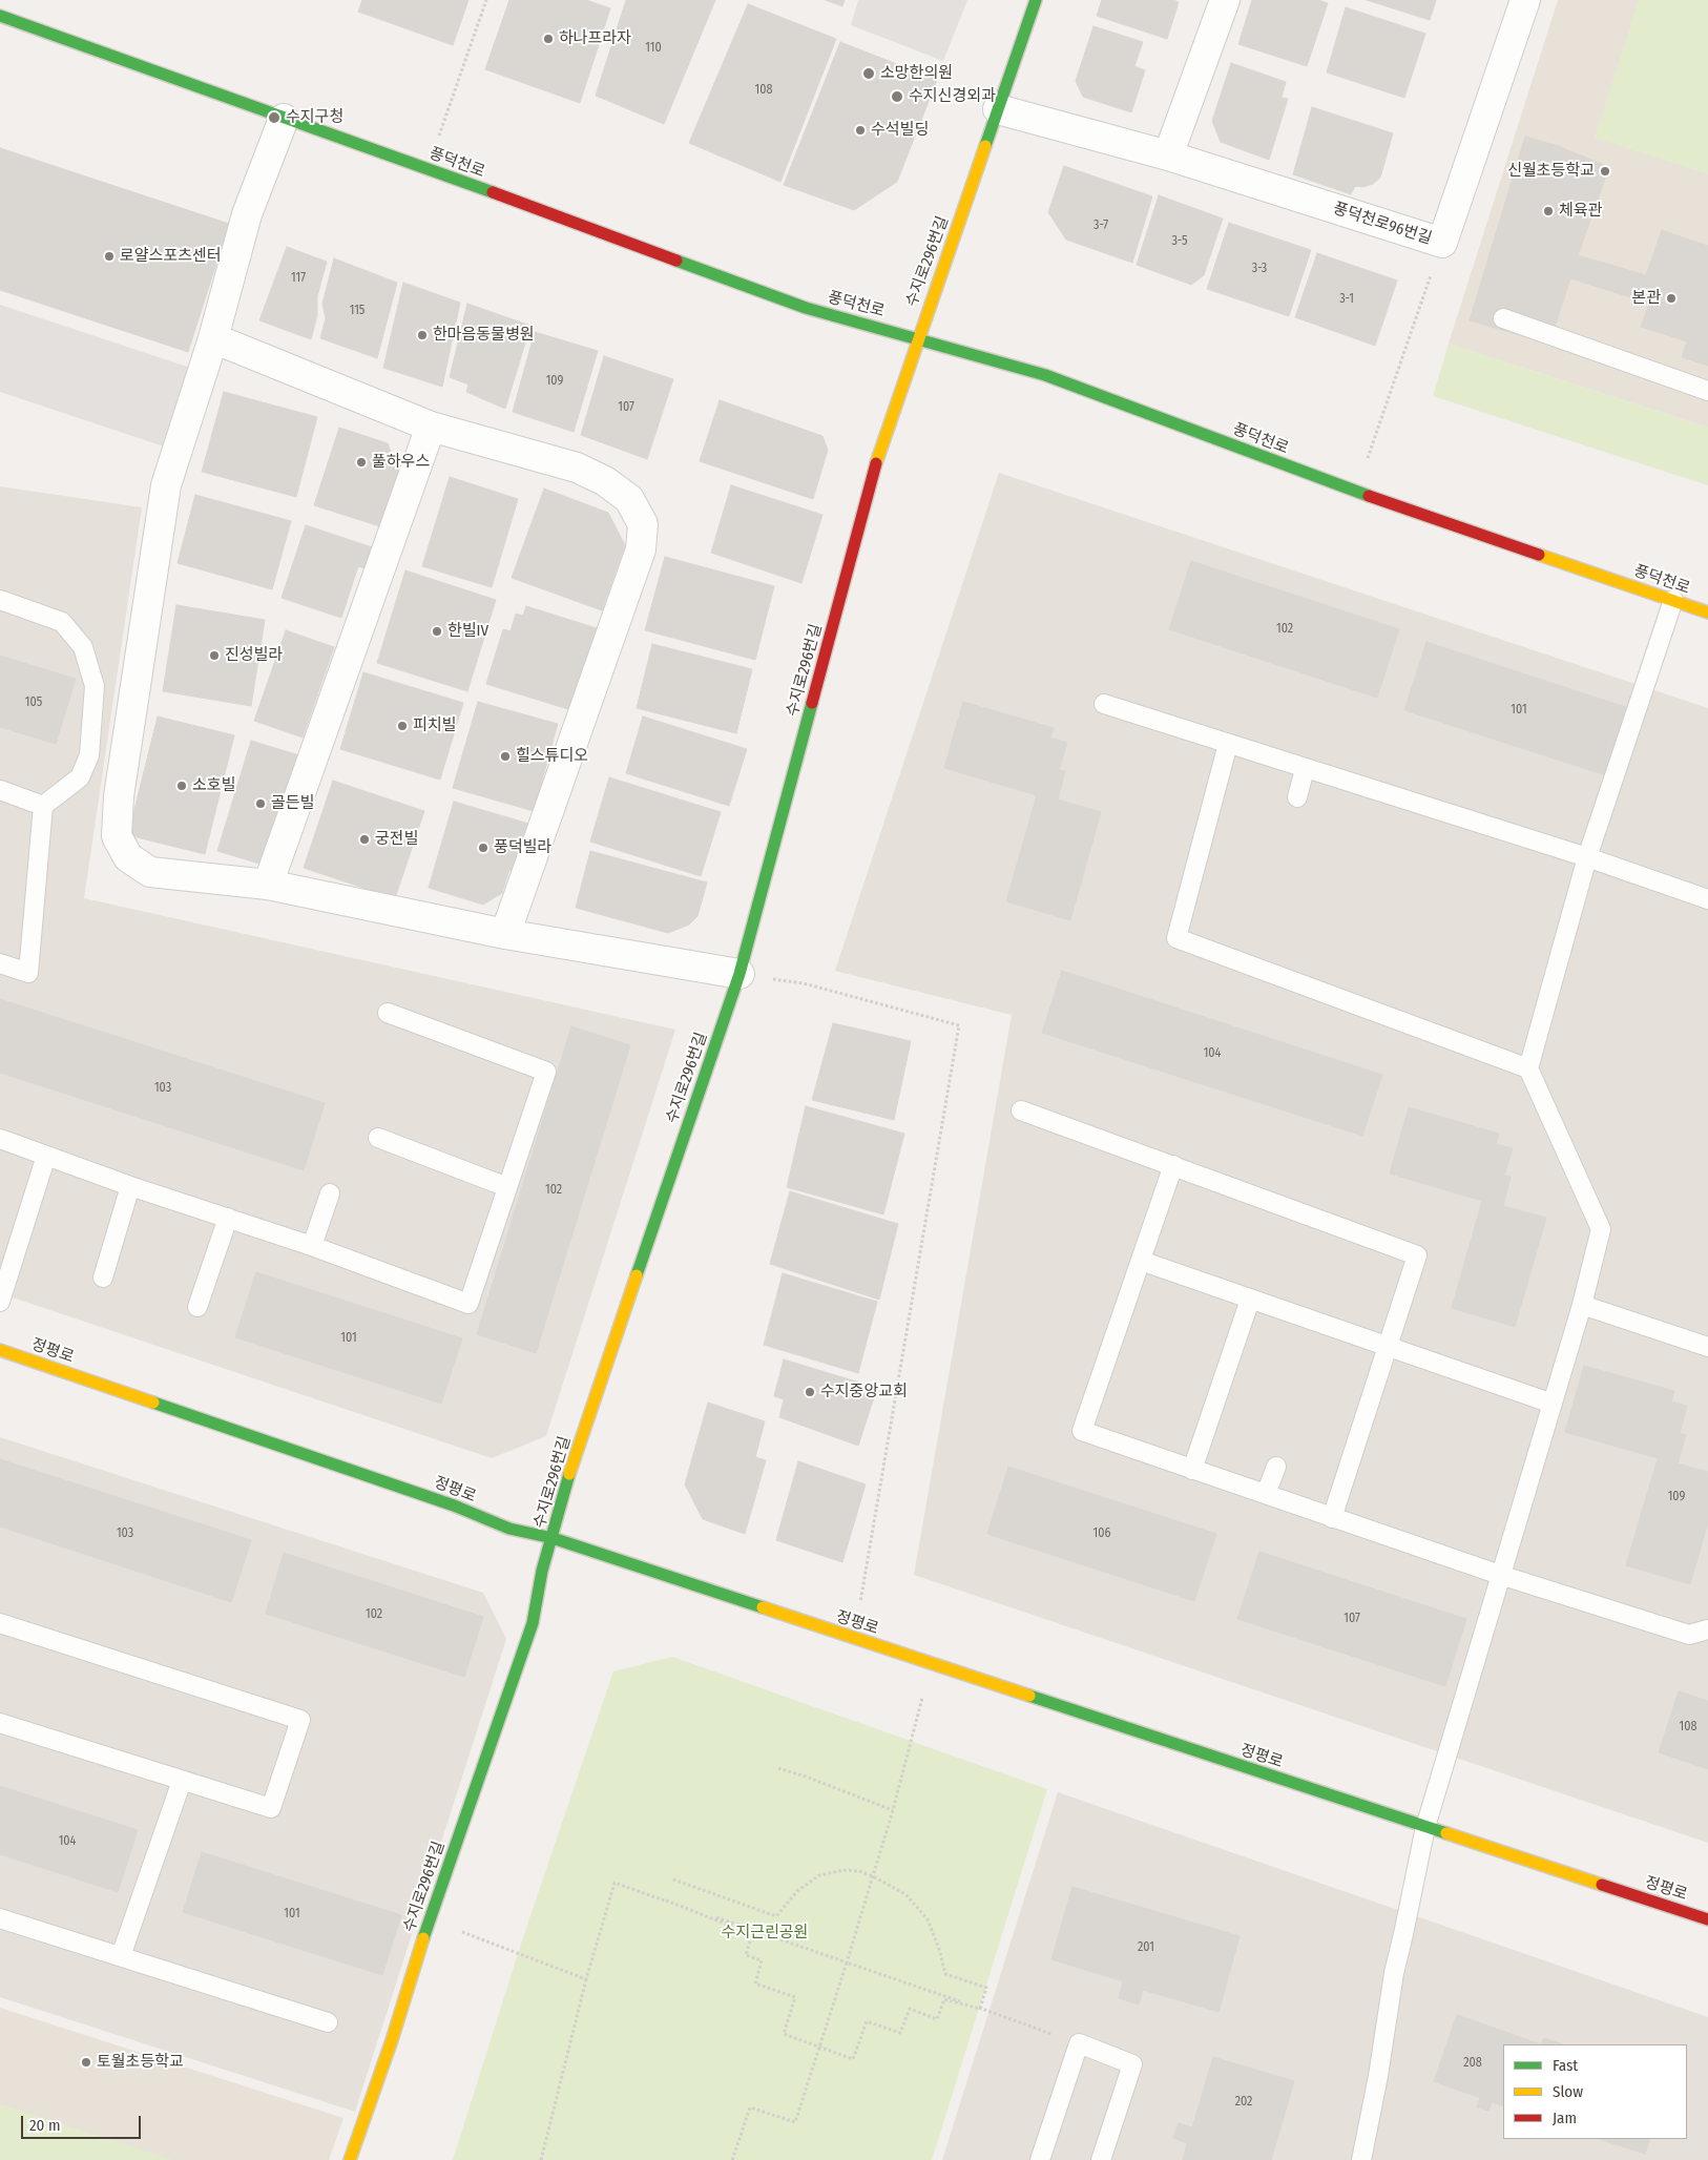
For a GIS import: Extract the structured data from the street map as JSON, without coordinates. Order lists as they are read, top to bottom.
{
  "streets": {
    "street": [
      "풍덕천로",
      "풍덕천로96번길",
      "수지로296번길",
      "정평로"
    ]
  },
  "crossings": [
    ["풍덕천로", "수지로296번길"],
    ["풍덕천로96번길", "수지로296번길"],
    ["수지로296번길", "정평로"]
  ],
  "parks": ["수지근린공원"],
  "places": [
    "하나프라자",
    "소망한의원",
    "수지신경외과",
    "수지구청",
    "수석빌딩",
    "신월초등학교",
    "체육관",
    "로얄스포츠센터",
    "본관",
    "한마음동물병원",
    "풀하우스",
    "한빌IV",
    "진성빌라",
    "피치빌",
    "힐스튜디오",
    "소호빌",
    "골든빌",
    "궁전빌",
    "풍덕빌라",
    "수지중앙교회",
    "토월초등학교"
  ],
  "house_numbers": [
    "110",
    "108",
    "3-7",
    "3-5",
    "3-3",
    "117",
    "3-1",
    "115",
    "109",
    "107",
    "102",
    "105",
    "101",
    "104",
    "103",
    "102",
    "101",
    "109",
    "103",
    "106",
    "102",
    "107",
    "108",
    "104",
    "101",
    "201",
    "208",
    "202"
  ],
  "legend": ["Fast", "Slow", "Jam"],
  "scale_bar": "20 m"
}
